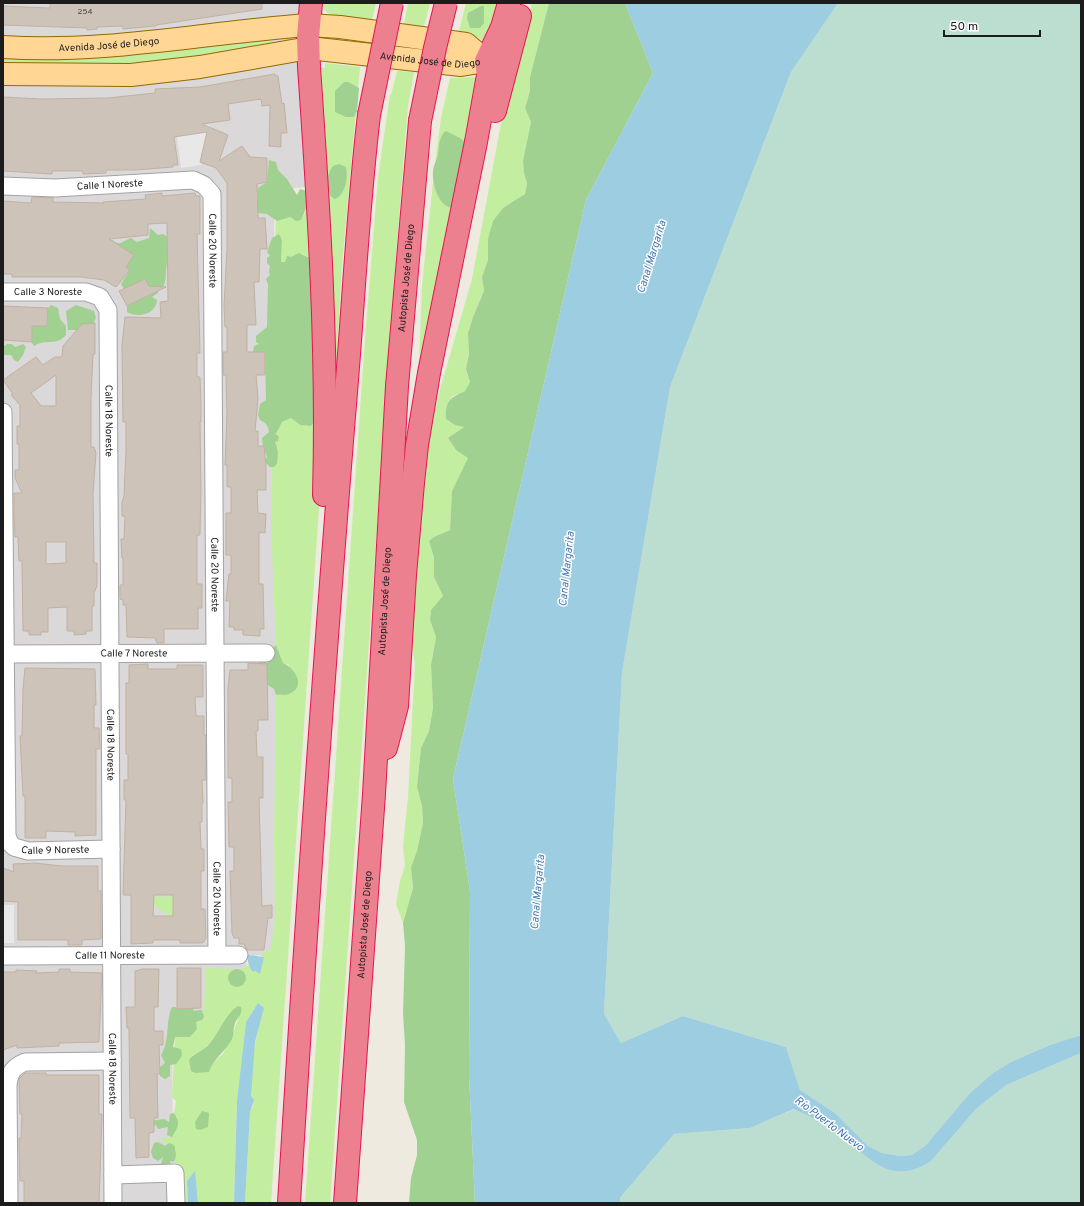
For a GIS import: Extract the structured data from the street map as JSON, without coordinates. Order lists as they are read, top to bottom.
{
  "streets": {
    "highway": ["Autopista José de Diego"],
    "main road": ["Avenida José de Diego"],
    "street": [
      "Calle 1 Noreste",
      "Calle 20 Noreste",
      "Calle 3 Noreste",
      "Calle 18 Noreste",
      "Calle 7 Noreste",
      "Calle 9 Noreste",
      "Calle 11 Noreste"
    ]
  },
  "crossings": [
    ["Calle 1 Noreste", "Calle 20 Noreste"],
    ["Calle 20 Noreste", "Calle 7 Noreste"],
    ["Calle 20 Noreste", "Calle 11 Noreste"],
    ["Calle 3 Noreste", "Calle 18 Noreste"],
    ["Calle 18 Noreste", "Calle 7 Noreste"],
    ["Calle 18 Noreste", "Calle 9 Noreste"],
    ["Calle 18 Noreste", "Calle 11 Noreste"],
    ["Calle 7 Noreste", "Calle 9 Noreste"]
  ],
  "water": ["Canal Margarita", "Río Puerto Nuevo"],
  "house_numbers": ["254"],
  "scale_bar": "50 m"
}
